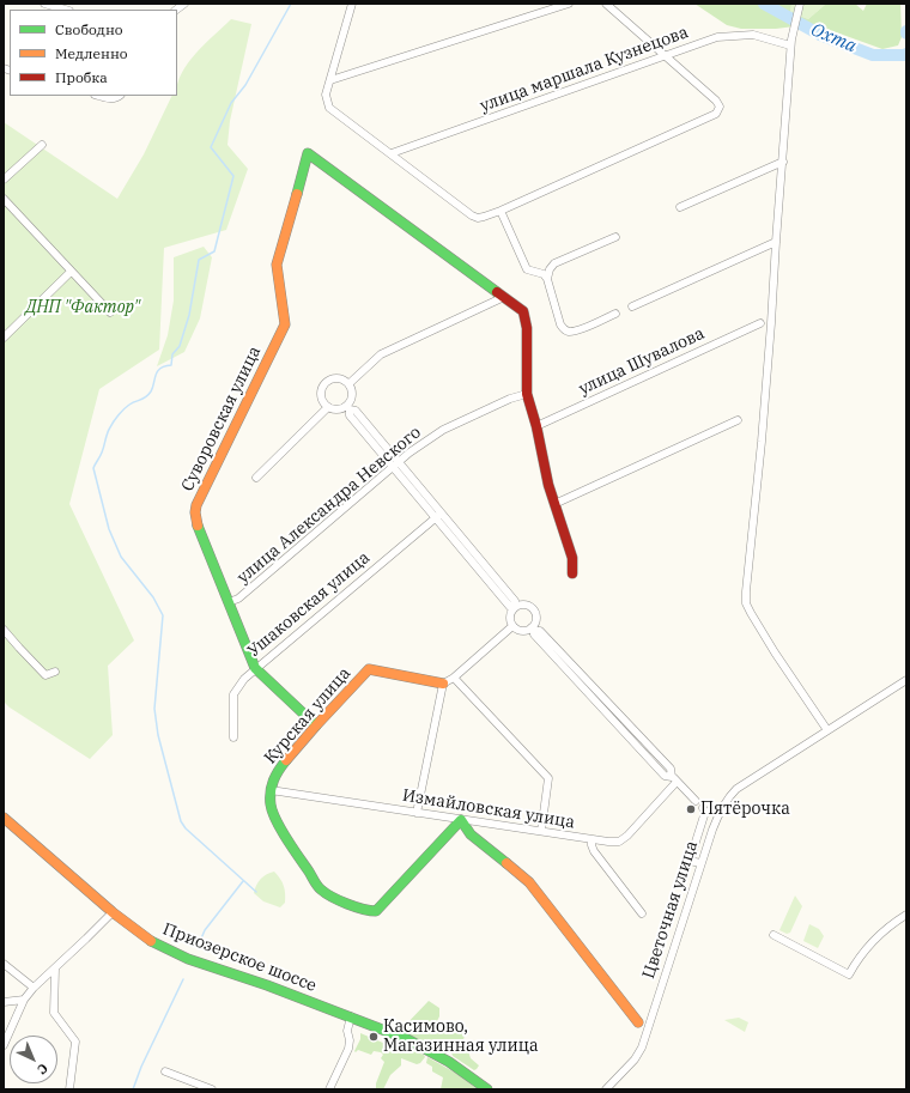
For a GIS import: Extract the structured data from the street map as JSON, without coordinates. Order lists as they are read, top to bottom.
{
  "streets": {
    "street": [
      "улица маршала Кузнецова",
      "улица Шувалова",
      "Суворовская улица",
      "улица Александра Невского",
      "Ушаковская улица",
      "Курская улица",
      "Измайловская улица",
      "Цветочная улица",
      "Приозерское шоссе"
    ]
  },
  "crossings": [
    ["Суворовская улица", "улица Александра Невского"],
    ["Суворовская улица", "Ушаковская улица"],
    ["Суворовская улица", "Курская улица"],
    ["Курская улица", "Измайловская улица"]
  ],
  "water": ["Охта"],
  "parks": ["ДНП \"Фактор\""],
  "places": ["Пятёрочка", "Касимово, Магазинная улица"],
  "legend": ["Свободно", "Медленно", "Пробка"],
  "north": "bottom right"
}
